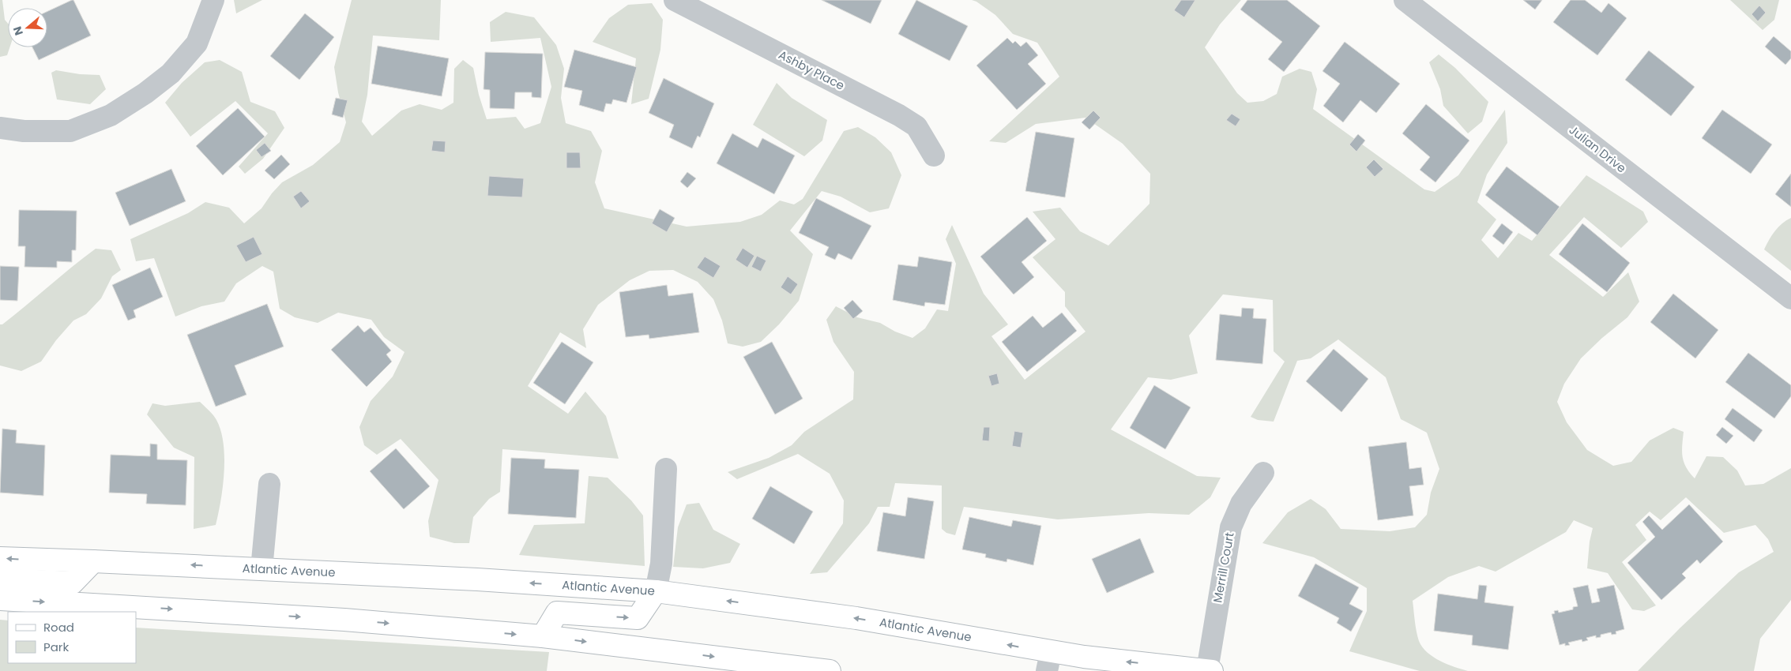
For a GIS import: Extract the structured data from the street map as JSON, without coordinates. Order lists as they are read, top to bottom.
{
  "streets": {
    "main road": ["Atlantic Avenue"],
    "street": ["Ashby Place", "Julian Drive", "Merrill Court"]
  },
  "crossings": [
    ["Merrill Court", "Atlantic Avenue"]
  ],
  "legend": ["Road", "Park"],
  "north": "left"
}
